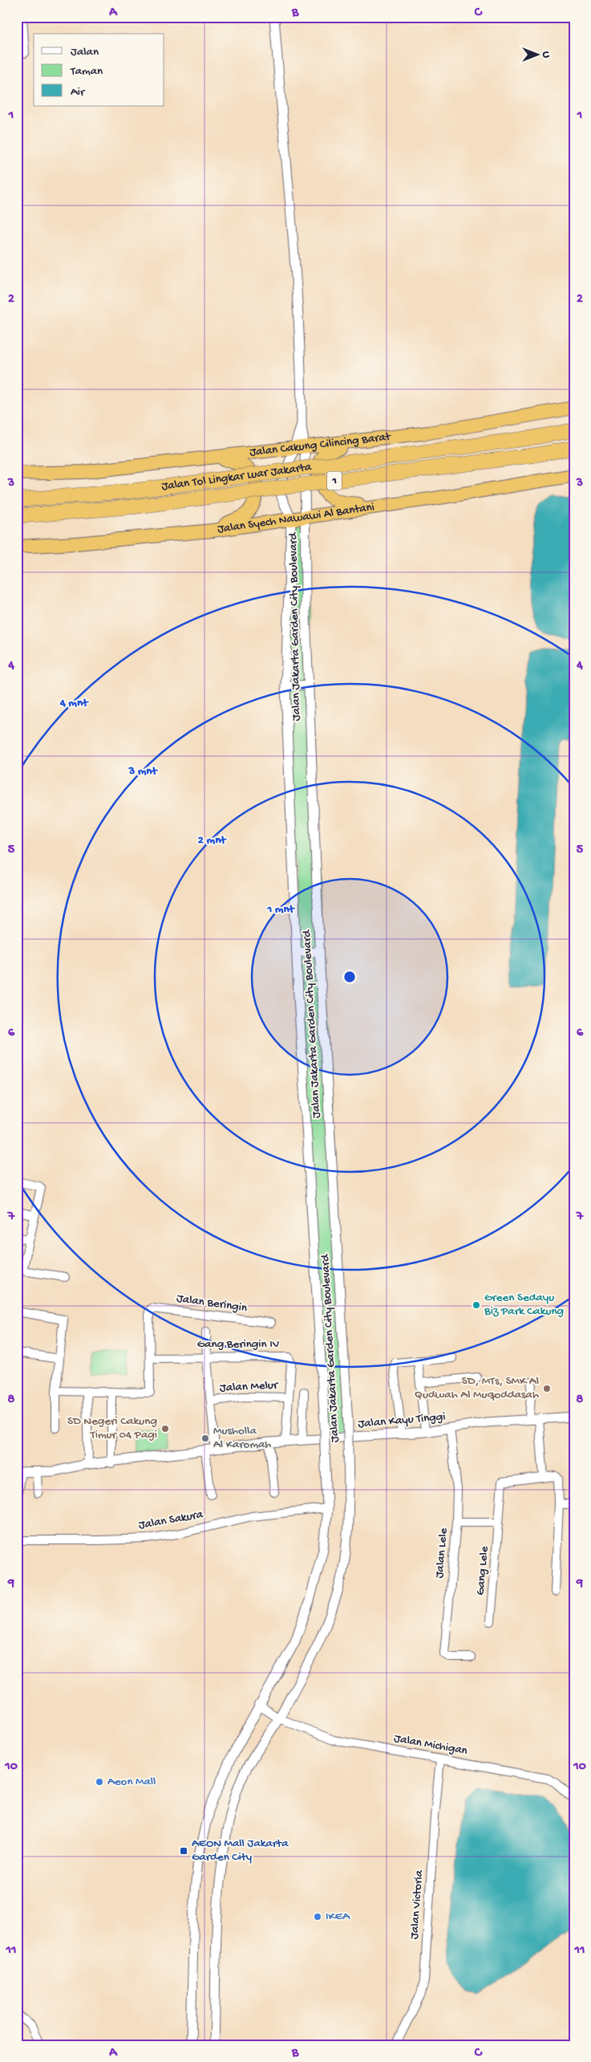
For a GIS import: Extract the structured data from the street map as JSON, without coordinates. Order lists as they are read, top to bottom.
{
  "streets": {
    "highway": [
      "Jalan Cakung Cilincing Barat",
      "Jalan Tol Lingkar Luar Jakarta",
      "1",
      "Jalan Syech Nawawi Al Bantani"
    ],
    "street": [
      "Jalan Jakarta Garden City Boulevard",
      "Jalan Beringin",
      "Gang Beringin IV",
      "Jalan Melur",
      "Jalan Kayu Tinggi",
      "Jalan Sakura",
      "Jalan Lele",
      "Gang Lele",
      "Jalan Michigan",
      "Jalan Victoria"
    ]
  },
  "crossings": [
    ["Jalan Cakung Cilincing Barat", "Jalan Jakarta Garden City Boulevard"],
    ["Jalan Syech Nawawi Al Bantani", "Jalan Jakarta Garden City Boulevard"],
    ["Jalan Jakarta Garden City Boulevard", "Jalan Sakura"],
    ["Jalan Jakarta Garden City Boulevard", "Jalan Michigan"],
    ["Jalan Beringin", "Gang Beringin IV"],
    ["Gang Beringin IV", "Jalan Melur"],
    ["Gang Beringin IV", "Jalan Kayu Tinggi"],
    ["Jalan Kayu Tinggi", "Jalan Lele"],
    ["Jalan Michigan", "Jalan Victoria"]
  ],
  "places": {
    "other": [
      "Green Sedayu Biz Park Cakung",
      "SD, MTs, SMK Al Qudwah Al Muqoddasah",
      "SD Negeri Cakung Timur 04 Pagi",
      "Musholla Al Karomah",
      "Aeon Mall",
      "IKEA"
    ],
    "transit": ["AEON Mall Jakarta Garden City"]
  },
  "legend": ["Jalan", "Taman", "Air"],
  "north": "right",
  "grid": {
    "columns": ["A", "B", "C"],
    "rows": [
      "1",
      "2",
      "3",
      "4",
      "5",
      "6",
      "7",
      "8",
      "9",
      "10",
      "11"
    ]
  },
  "rings": [
    "4 mnt",
    "3 mnt",
    "2 mnt",
    "1 mnt"
  ]
}
